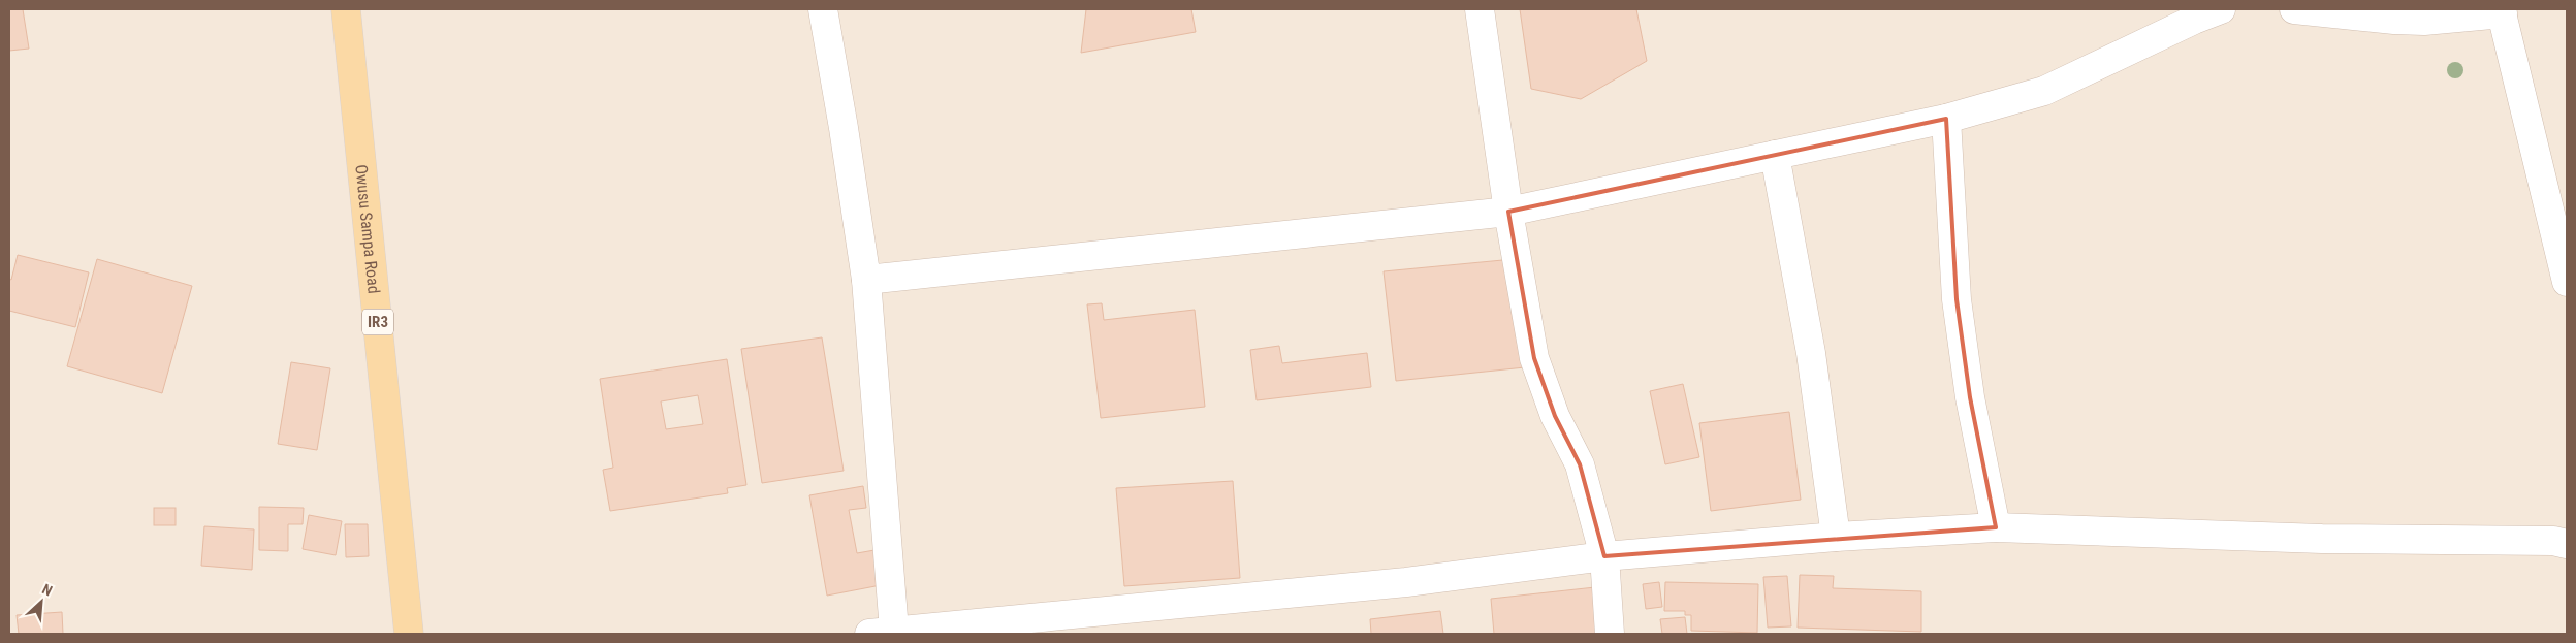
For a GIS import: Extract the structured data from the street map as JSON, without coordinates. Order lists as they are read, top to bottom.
{
  "streets": {
    "main road": ["Owusu Sampa Road", "IR3"]
  },
  "north": "top right"
}
